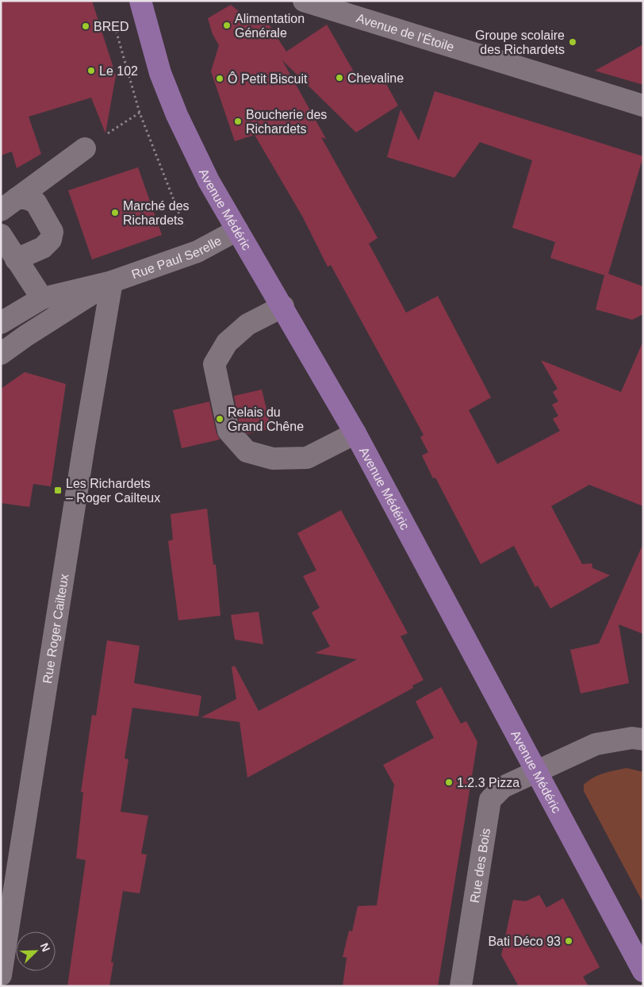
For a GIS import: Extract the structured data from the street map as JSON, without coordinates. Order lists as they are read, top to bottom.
{
  "streets": {
    "main road": ["Avenue Médéric"],
    "street": [
      "Avenue de l’Étoile",
      "Rue Paul Serelle",
      "Rue Roger Cailteux",
      "Rue des Bois"
    ]
  },
  "crossings": [
    ["Avenue Médéric", "Rue Paul Serelle"],
    ["Avenue Médéric", "Rue des Bois"],
    ["Rue Paul Serelle", "Rue Roger Cailteux"]
  ],
  "places": {
    "other": [
      "Alimentation Générale",
      "BRED",
      "Groupe scolaire des Richardets",
      "Le 102",
      "Chevaline",
      "Ô Petit Biscuit",
      "Boucherie des Richardets",
      "Marché des Richardets",
      "Relais du Grand Chêne",
      "1.2.3 Pizza",
      "Bati Déco 93"
    ],
    "transit": ["Les Richardets – Roger Cailteux"]
  },
  "north": "top right"
}
